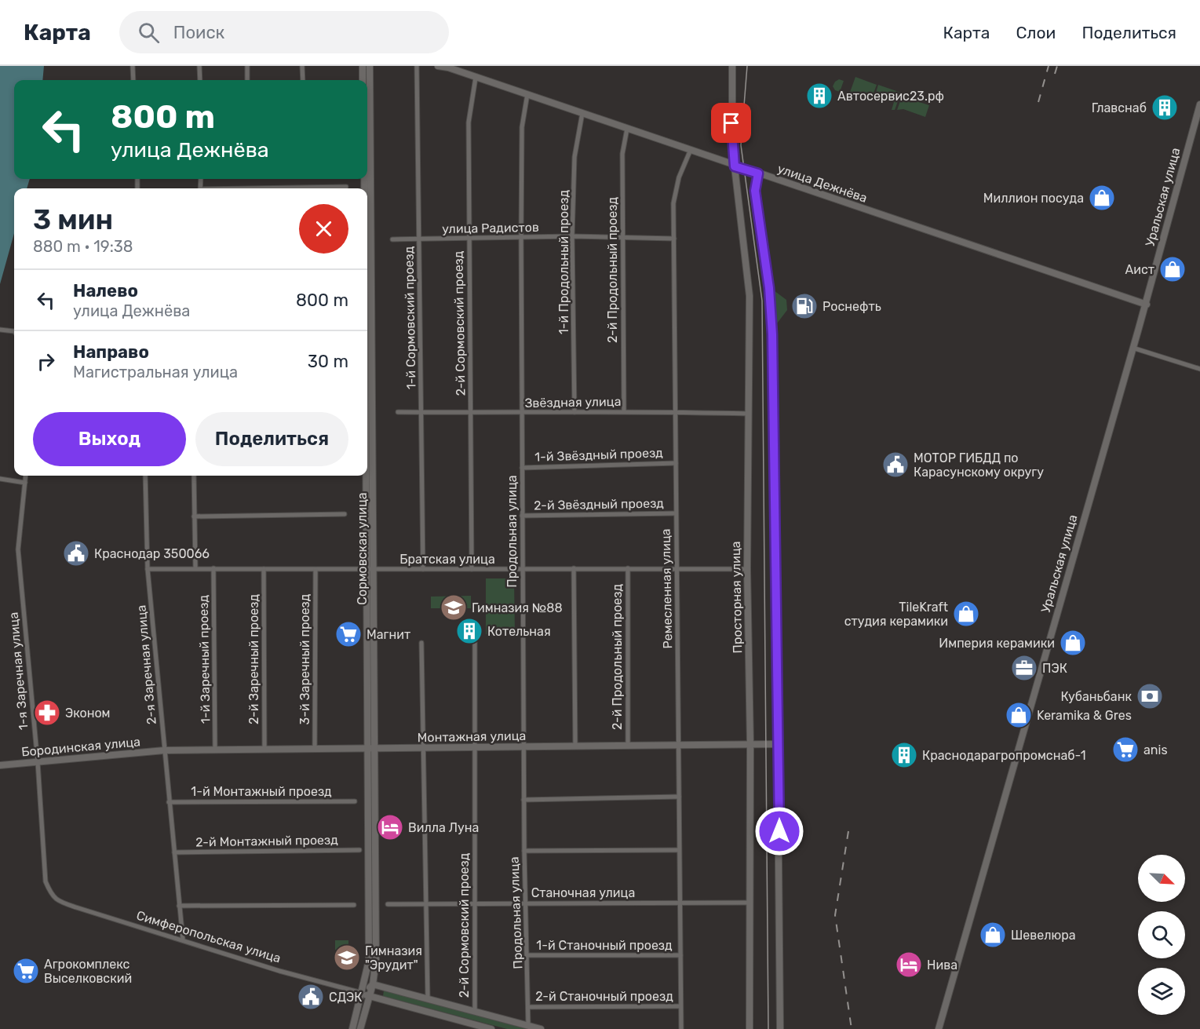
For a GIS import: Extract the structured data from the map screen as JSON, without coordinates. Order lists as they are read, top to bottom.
{
  "streets": {
    "street": [
      "улица Дежнёва",
      "Уральская улица",
      "улица Радистов",
      "1-й Продольный проезд",
      "2-й Продольный проезд",
      "1-й Сормовский проезд",
      "2-й Сормовский проезд",
      "Звёздная улица",
      "1-й Звёздный проезд",
      "2-й Звёздный проезд",
      "Продольная улица",
      "Сормовская улица",
      "Братская улица",
      "Ремесленная улица",
      "Просторная улица",
      "1-й Заречный проезд",
      "2-й Заречный проезд",
      "3-й Заречный проезд",
      "2-я Заречная улица",
      "1-я Заречная улица",
      "Монтажная улица",
      "Бородинская улица",
      "1-й Монтажный проезд",
      "2-й Монтажный проезд",
      "Станочная улица",
      "Симферопольская улица",
      "1-й Станочный проезд",
      "2-й Станочный проезд"
    ]
  },
  "crossings": [
    ["улица Дежнёва", "Уральская улица"],
    ["улица Дежнёва", "1-й Продольный проезд"],
    ["улица Дежнёва", "2-й Продольный проезд"],
    ["улица Дежнёва", "2-й Сормовский проезд"],
    ["улица Дежнёва", "Продольная улица"],
    ["улица Дежнёва", "Ремесленная улица"],
    ["улица Дежнёва", "Просторная улица"],
    ["улица Радистов", "1-й Продольный проезд"],
    ["улица Радистов", "2-й Продольный проезд"],
    ["улица Радистов", "1-й Сормовский проезд"],
    ["улица Радистов", "2-й Сормовский проезд"],
    ["улица Радистов", "Продольная улица"],
    ["улица Радистов", "Ремесленная улица"],
    ["1-й Продольный проезд", "Звёздная улица"],
    ["2-й Продольный проезд", "Звёздная улица"],
    ["2-й Продольный проезд", "Братская улица"],
    ["2-й Продольный проезд", "Монтажная улица"],
    ["1-й Сормовский проезд", "Звёздная улица"],
    ["1-й Сормовский проезд", "Братская улица"],
    ["2-й Сормовский проезд", "Звёздная улица"],
    ["2-й Сормовский проезд", "Братская улица"],
    ["2-й Сормовский проезд", "Монтажная улица"],
    ["2-й Сормовский проезд", "Станочная улица"],
    ["Звёздная улица", "Продольная улица"],
    ["Звёздная улица", "Ремесленная улица"],
    ["Звёздная улица", "Просторная улица"],
    ["1-й Звёздный проезд", "Продольная улица"],
    ["1-й Звёздный проезд", "Ремесленная улица"],
    ["2-й Звёздный проезд", "Продольная улица"],
    ["2-й Звёздный проезд", "Ремесленная улица"],
    ["Продольная улица", "Братская улица"],
    ["Продольная улица", "Монтажная улица"],
    ["Продольная улица", "Станочная улица"],
    ["Продольная улица", "1-й Станочный проезд"],
    ["Продольная улица", "2-й Станочный проезд"],
    ["Сормовская улица", "Братская улица"],
    ["Сормовская улица", "Монтажная улица"],
    ["Сормовская улица", "Симферопольская улица"],
    ["Братская улица", "Ремесленная улица"],
    ["Братская улица", "Просторная улица"],
    ["Братская улица", "1-й Заречный проезд"],
    ["Братская улица", "2-й Заречный проезд"],
    ["Братская улица", "3-й Заречный проезд"],
    ["Братская улица", "2-я Заречная улица"],
    ["Ремесленная улица", "Монтажная улица"],
    ["Ремесленная улица", "Станочная улица"],
    ["Ремесленная улица", "1-й Станочный проезд"],
    ["Ремесленная улица", "2-й Станочный проезд"],
    ["Просторная улица", "Монтажная улица"],
    ["Просторная улица", "Станочная улица"],
    ["1-й Заречный проезд", "Монтажная улица"],
    ["2-й Заречный проезд", "Монтажная улица"],
    ["3-й Заречный проезд", "Монтажная улица"],
    ["2-я Заречная улица", "Монтажная улица"],
    ["2-я Заречная улица", "Бородинская улица"],
    ["2-я Заречная улица", "1-й Монтажный проезд"],
    ["2-я Заречная улица", "2-й Монтажный проезд"],
    ["2-я Заречная улица", "Симферопольская улица"],
    ["1-я Заречная улица", "Бородинская улица"],
    ["1-я Заречная улица", "Симферопольская улица"],
    ["Монтажная улица", "Бородинская улица"]
  ],
  "places": {
    "building": [
      "Автосервис23.рф",
      "Главснаб",
      "Котельная",
      "Краснодарагропромснаб-1"
    ],
    "shop": [
      "Миллион посуда",
      "Аист",
      "TileKraft студия керамики",
      "Империя керамики",
      "Keramika & Gres",
      "Шевелюра"
    ],
    "fuel station": ["Роснефть"],
    "public building": ["МОТОР ГИБДД по Карасунскому округу", "Краснодар 350066", "СДЭК"],
    "school or university": ["Гимназия №88", "Гимназия \"Эрудит\""],
    "supermarket": ["Магнит", "anis", "Агрокомплекс Выселковский"],
    "office": ["ПЭК"],
    "bank": ["Кубаньбанк"],
    "pharmacy": ["Эконом"],
    "hotel": ["Вилла Луна", "Нива"]
  },
  "north": "bottom right",
  "page": {
    "header": "Карта",
    "search": "Поиск",
    "nav": ["Карта", "Слои", "Поделиться"],
    "turn": ["800 m", "улица Дежнёва"],
    "heading": ["3 мин", "880 m · 19:38"],
    "list": [
      {
        "name": "Налево",
        "note": "улица Дежнёва",
        "value": "800 m"
      },
      {
        "name": "Направо",
        "note": "Магистральная улица",
        "value": "30 m"
      }
    ],
    "buttons": ["Выход", "Поделиться"]
  }
}
